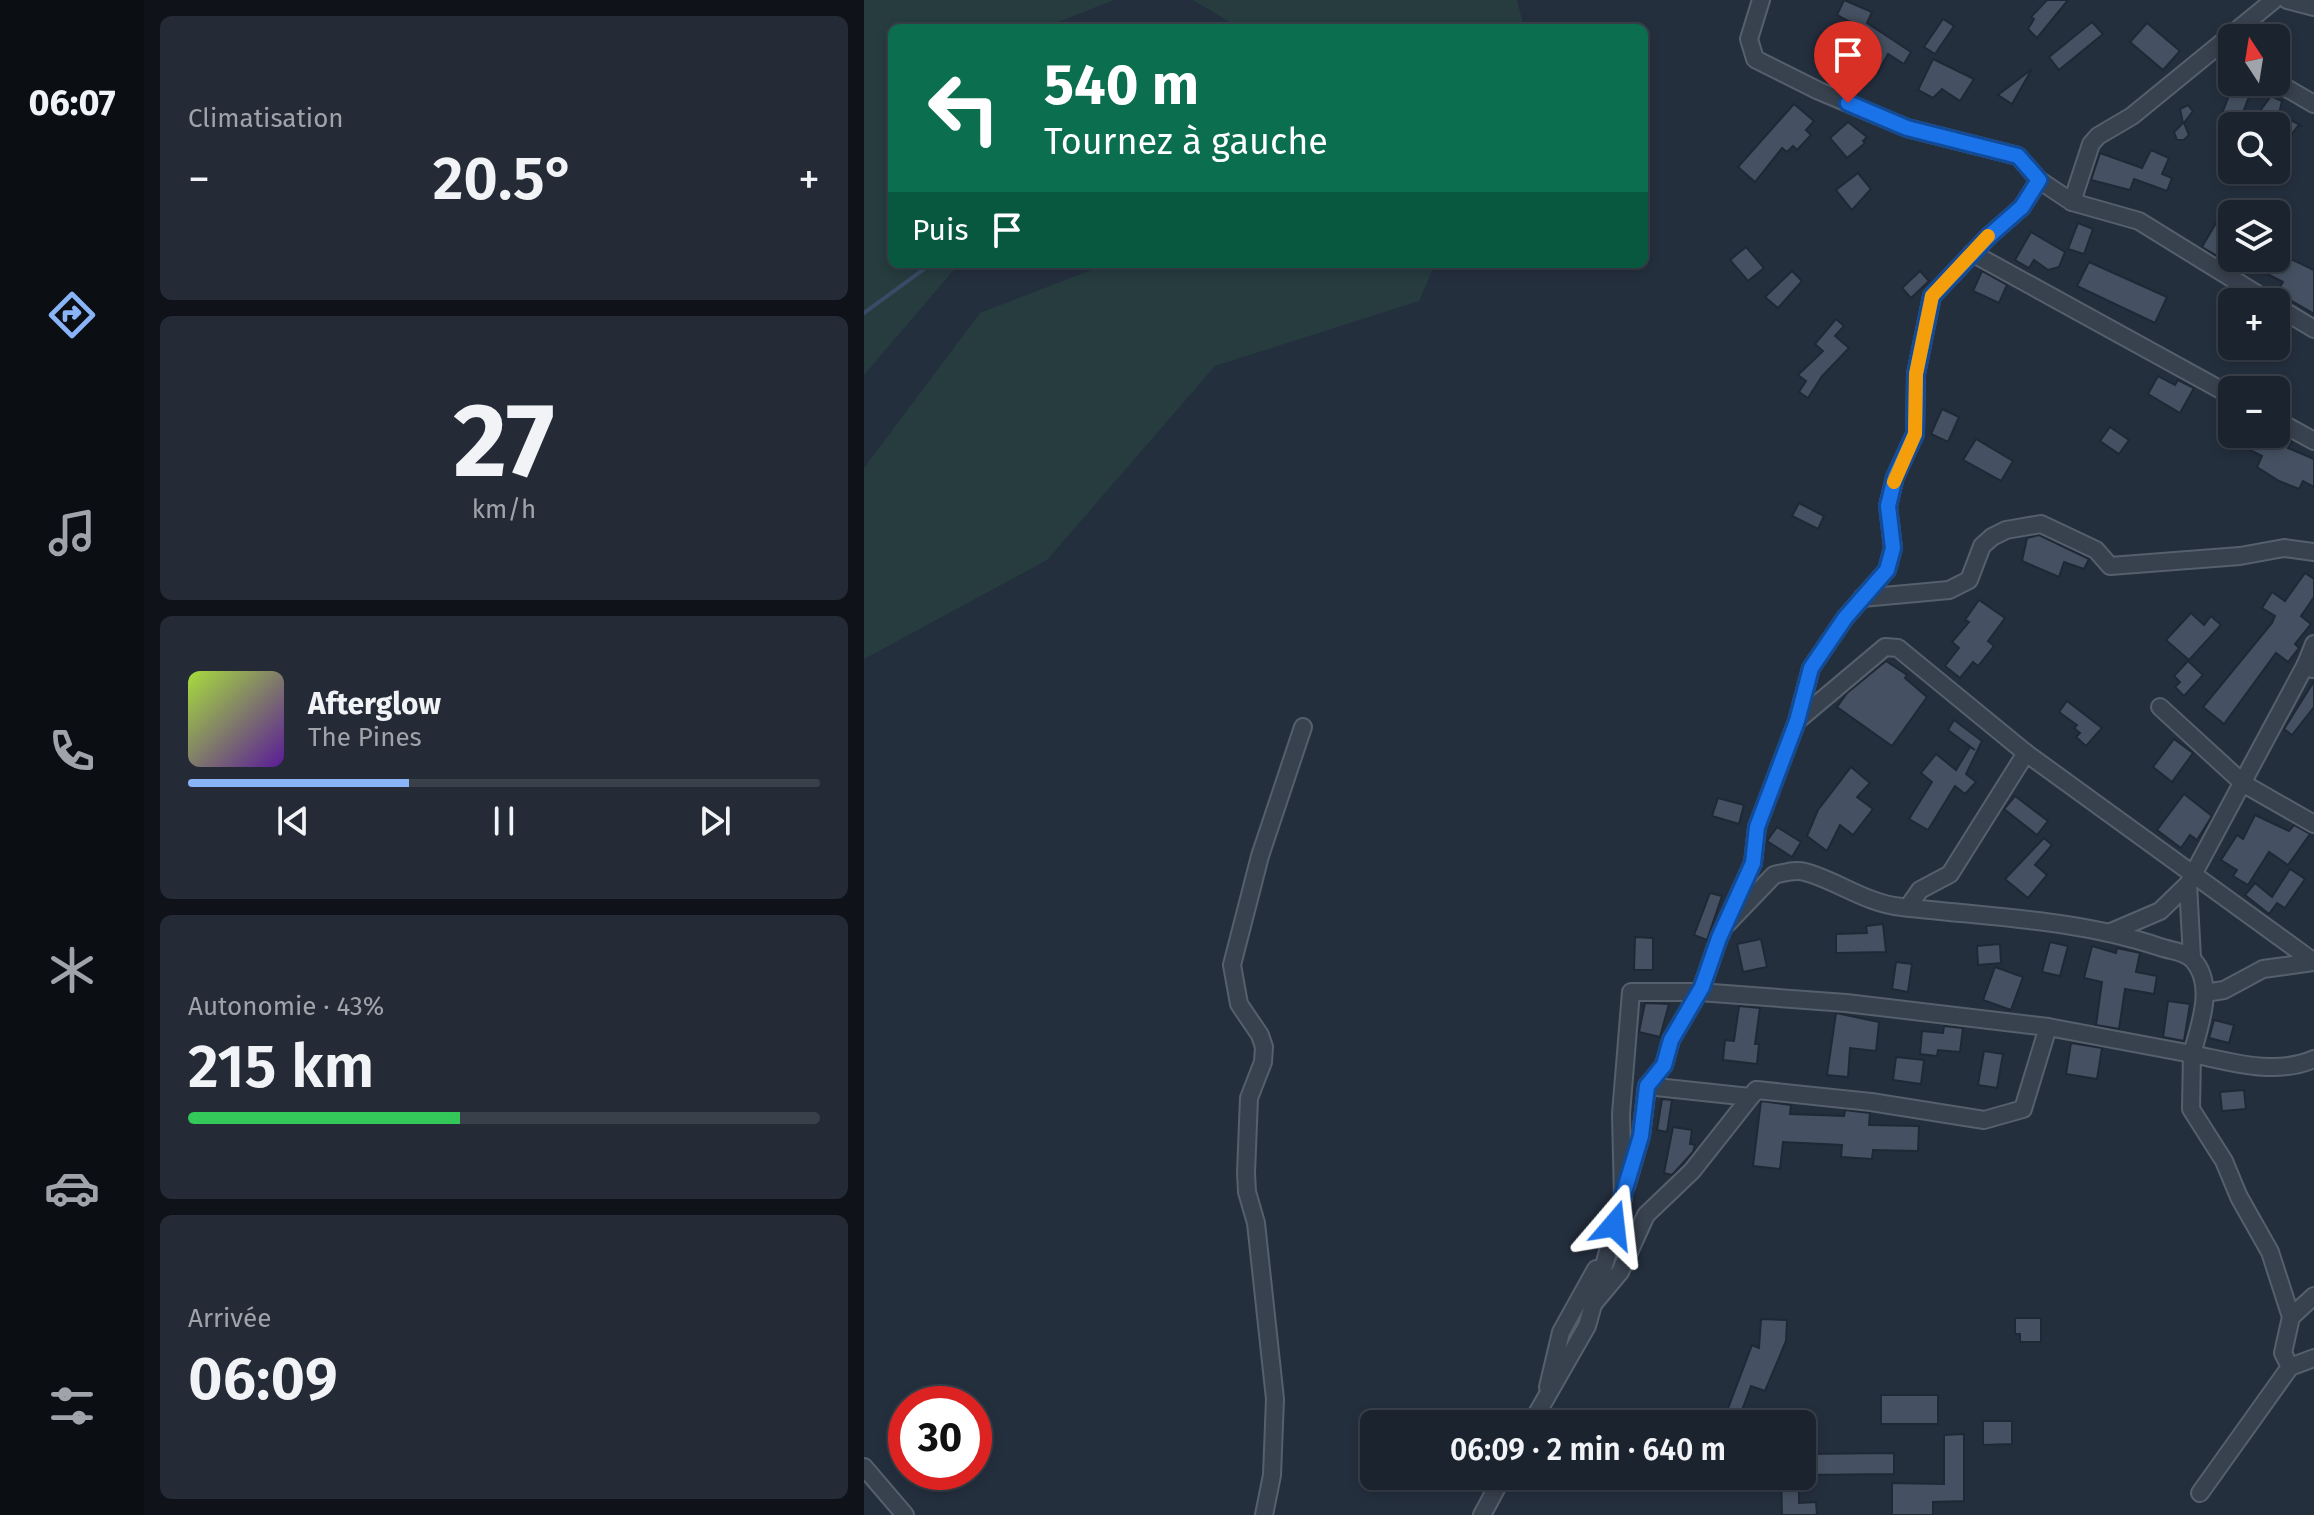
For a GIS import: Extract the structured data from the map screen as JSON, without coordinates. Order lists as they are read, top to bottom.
{
  "north": "top",
  "page": {
    "tabs": "06:07",
    "tile": [
      "Climatisation",
      ["27", "km/h"],
      ["Autonomie · 43%", "215 km"],
      ["Arrivée", "06:09"]
    ],
    "map_buttons": ["+", "−"],
    "turn": ["540 m", "Tournez à gauche"],
    "heat": ["−", "20.5°", "+"],
    "then": "Puis",
    "song": ["Afterglow", "The Pines"],
    "limit": "30",
    "trip": "06:09 · 2 min · 640 m"
  }
}
